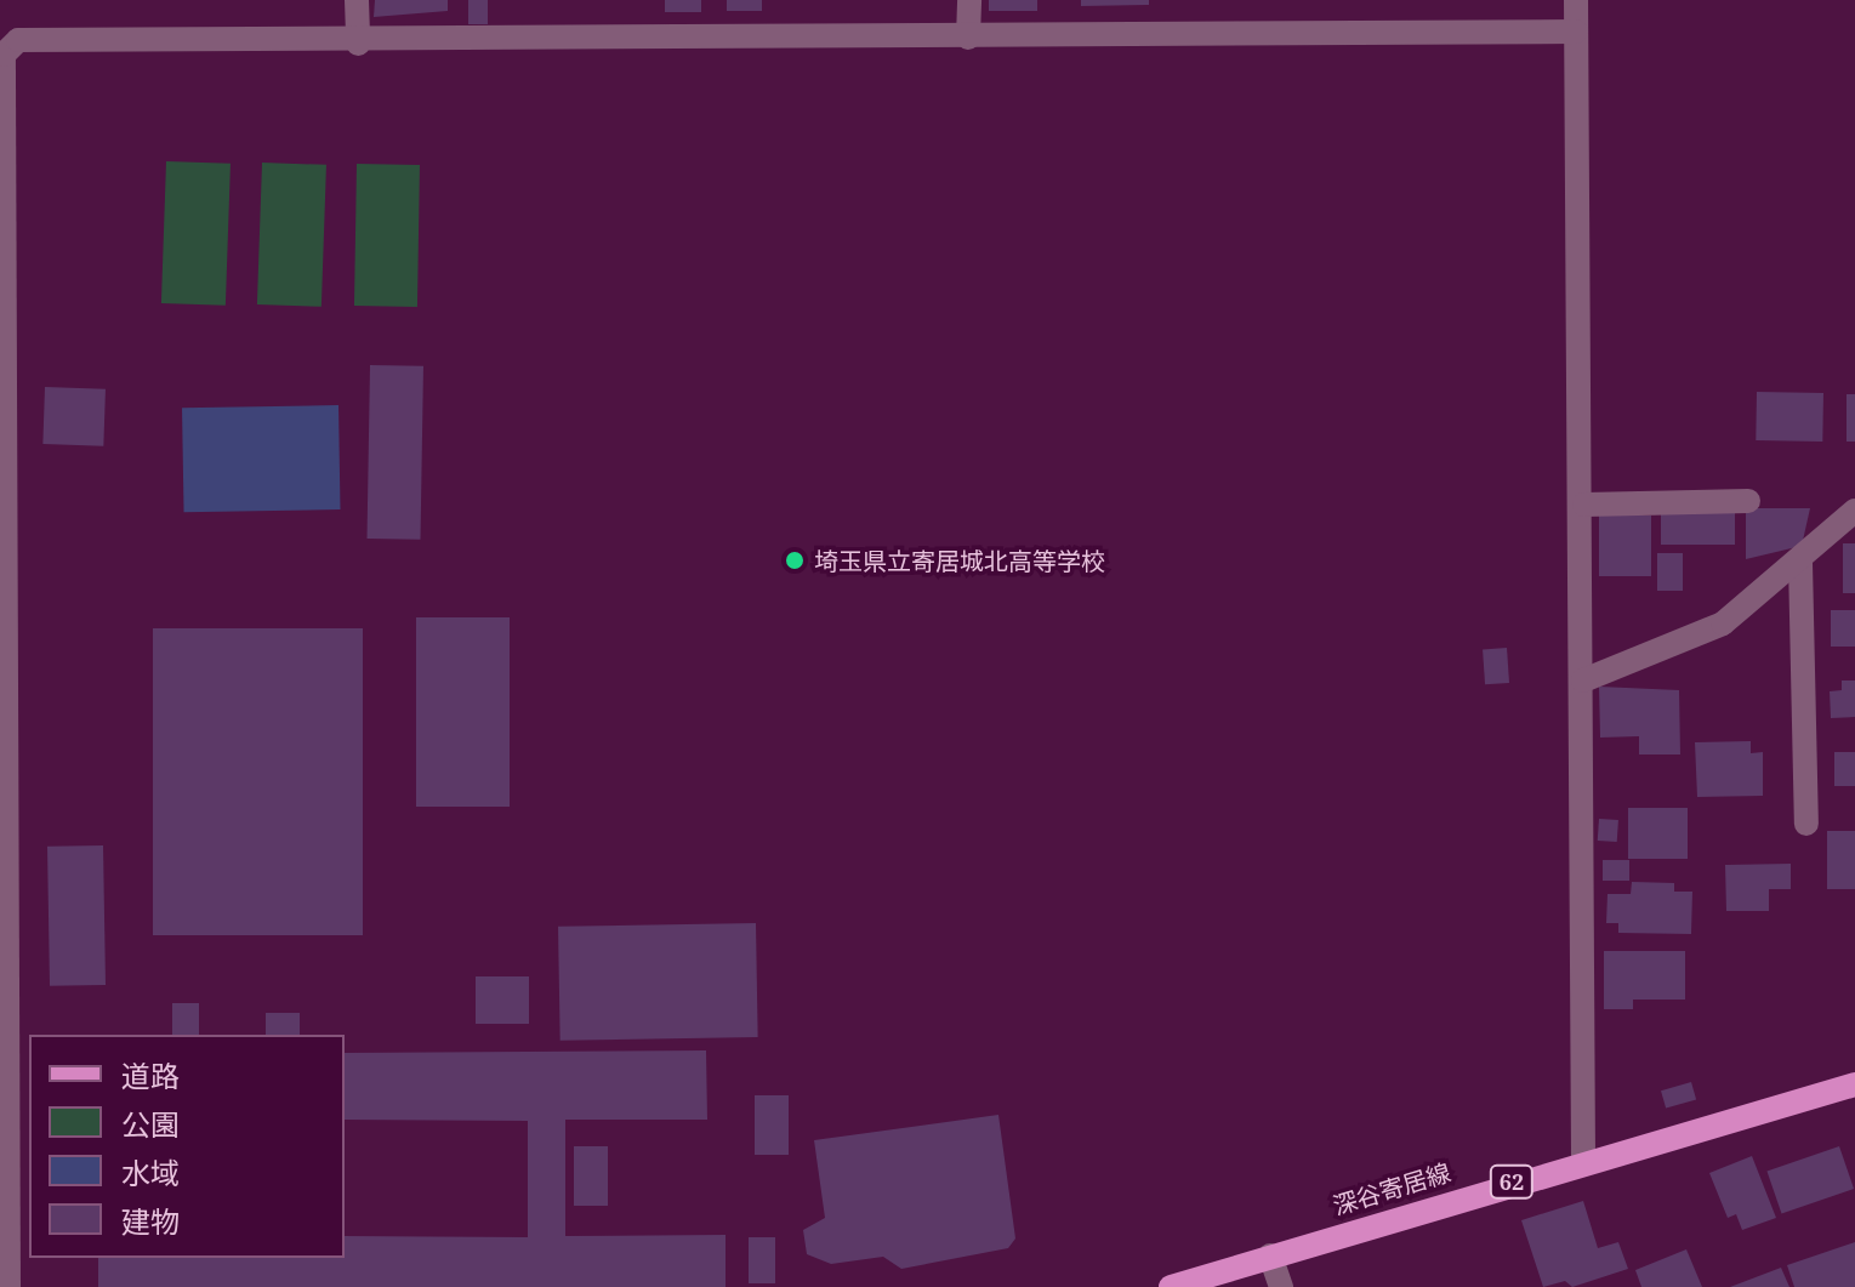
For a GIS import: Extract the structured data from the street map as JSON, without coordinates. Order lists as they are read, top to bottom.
{
  "streets": {
    "main road": ["62", "深谷寄居線"]
  },
  "places": ["埼玉県立寄居城北高等学校"],
  "legend": [
    "道路",
    "公園",
    "水域",
    "建物"
  ]
}
